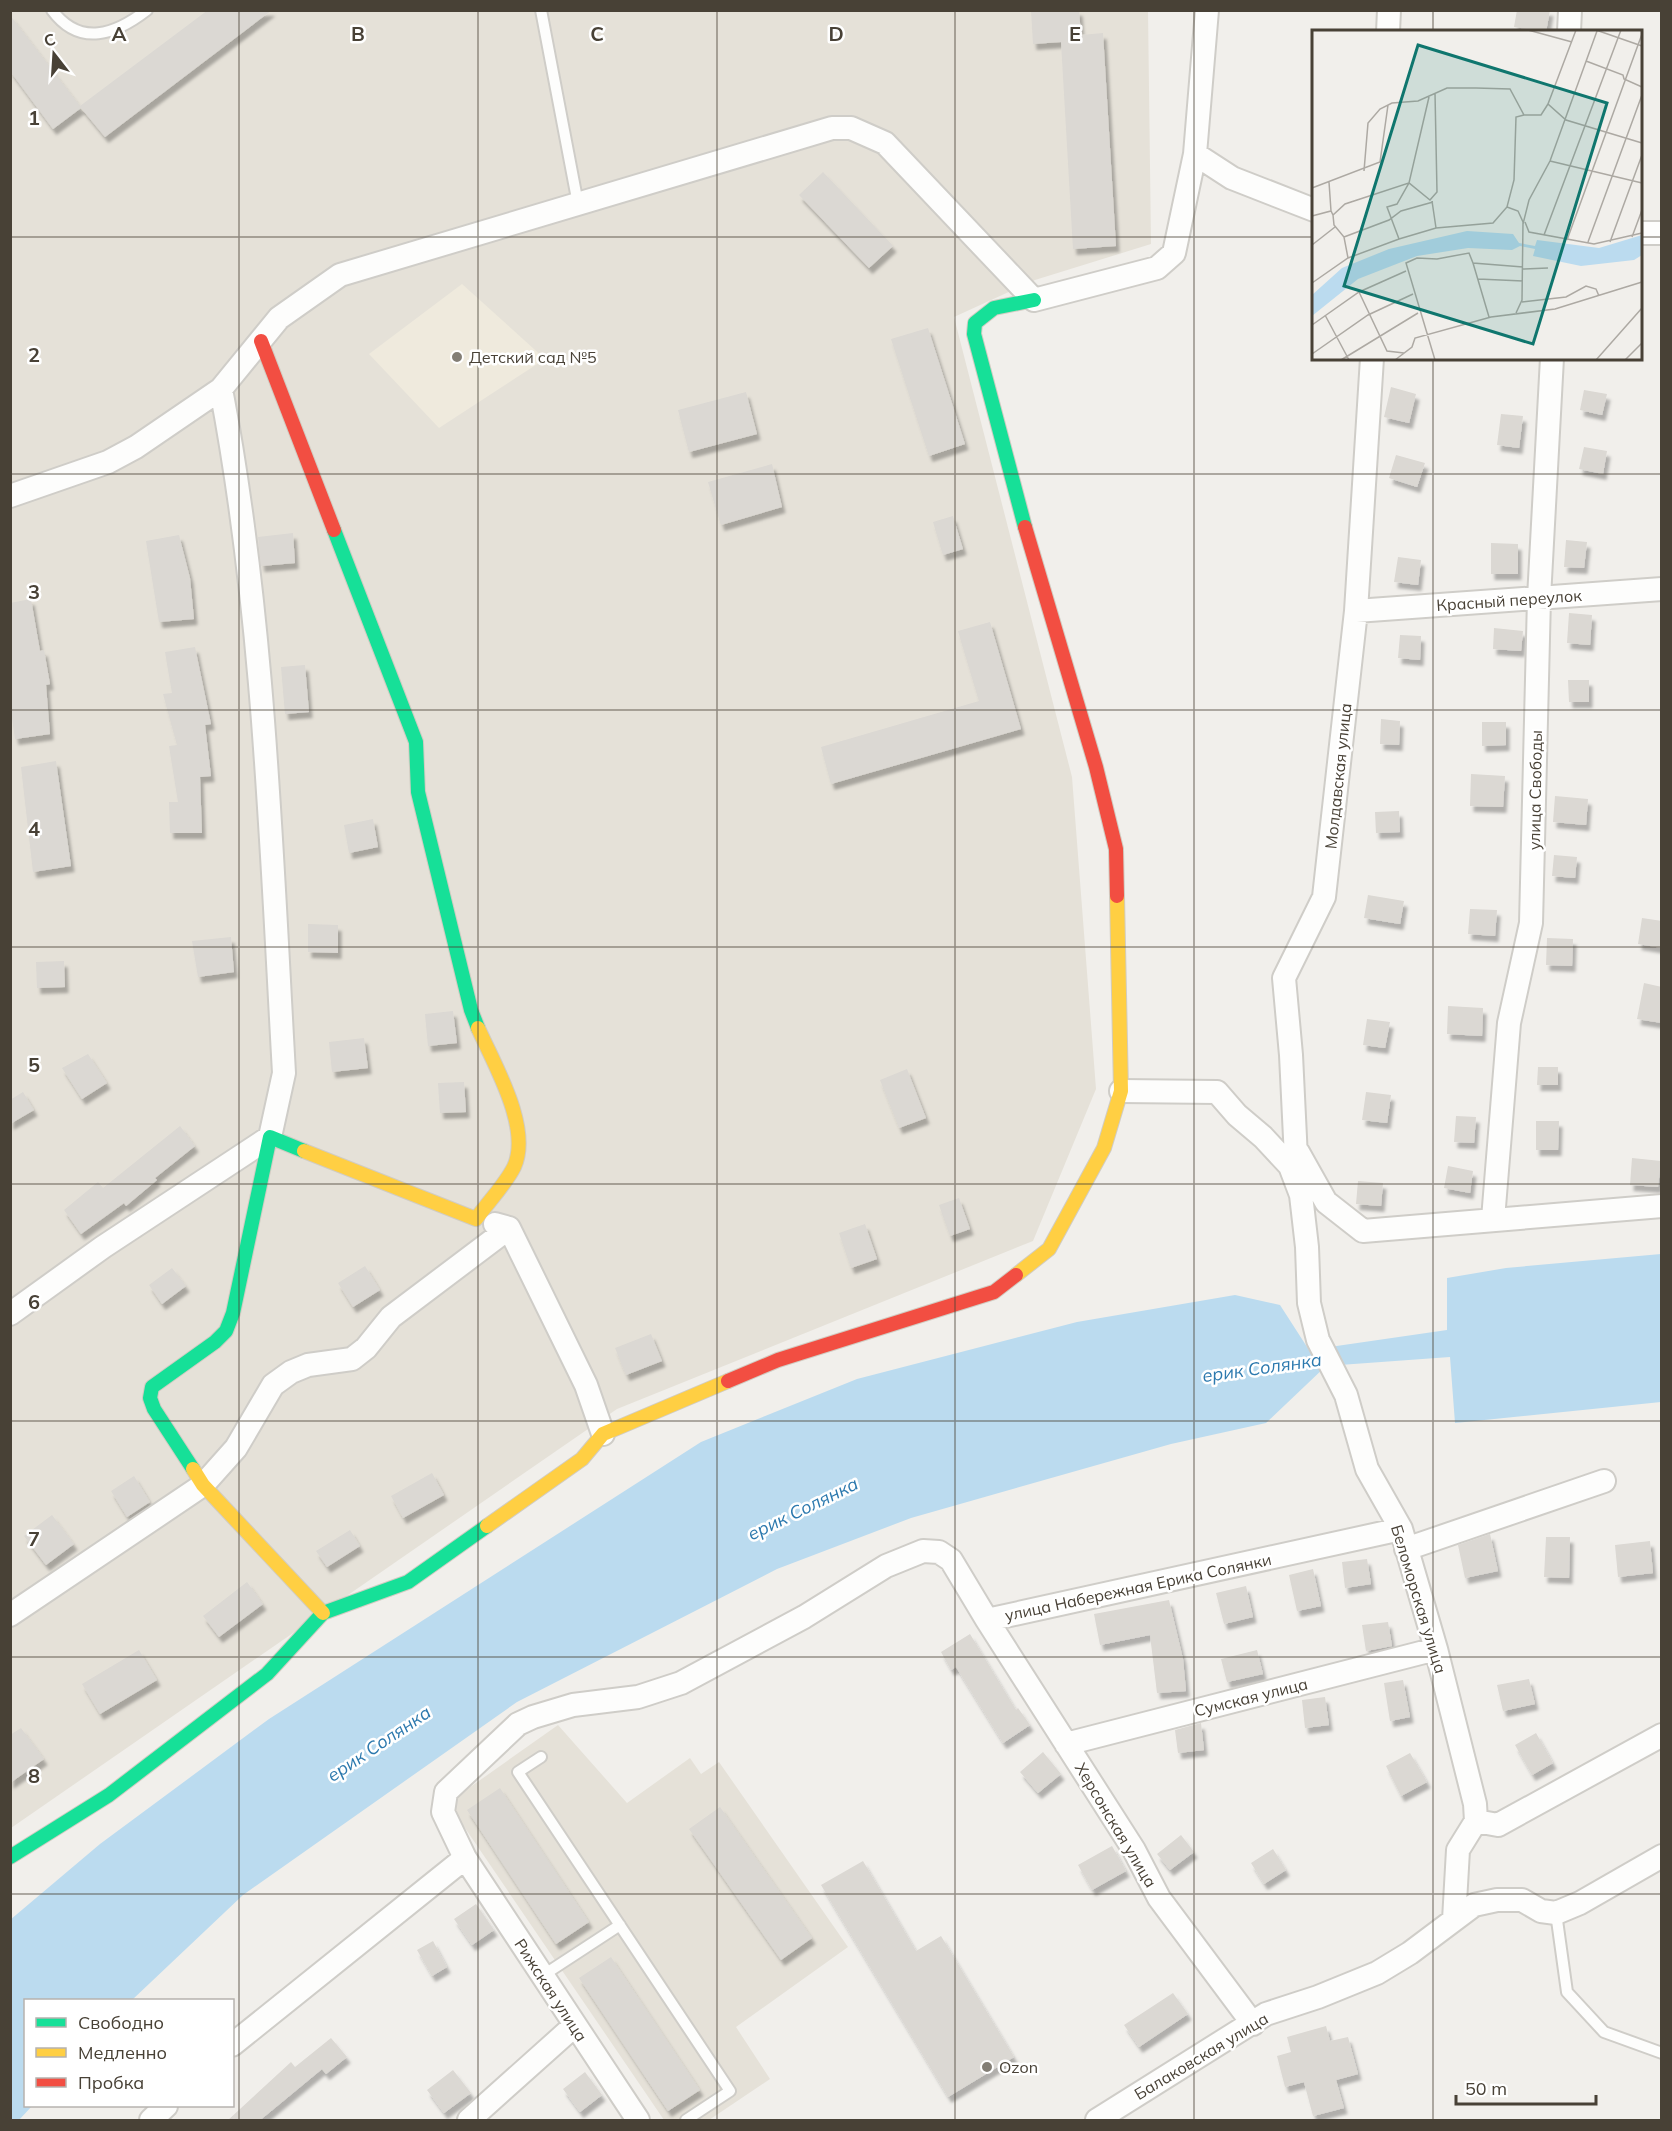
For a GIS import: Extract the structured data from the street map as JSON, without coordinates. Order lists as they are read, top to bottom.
{
  "streets": {
    "street": [
      "Красный переулок",
      "Молдавская улица",
      "улица Свободы",
      "улица Набережная Ерика Солянки",
      "Беломорская улица",
      "Сумская улица",
      "Херсонская улица",
      "Рижская улица",
      "Балаковская улица"
    ]
  },
  "crossings": [
    ["Красный переулок", "Молдавская улица"],
    ["Красный переулок", "улица Свободы"],
    ["Молдавская улица", "Беломорская улица"],
    ["улица Набережная Ерика Солянки", "Беломорская улица"],
    ["улица Набережная Ерика Солянки", "Херсонская улица"],
    ["улица Набережная Ерика Солянки", "Рижская улица"],
    ["Беломорская улица", "Сумская улица"],
    ["Сумская улица", "Херсонская улица"],
    ["Херсонская улица", "Балаковская улица"]
  ],
  "water": ["ерик Солянка"],
  "places": ["Детский сад №5", "Ozon"],
  "legend": ["Свободно", "Медленно", "Пробка"],
  "scale_bar": "50 m",
  "north": "top",
  "grid": {
    "columns": [
      "A",
      "B",
      "C",
      "D",
      "E"
    ],
    "rows": [
      "1",
      "2",
      "3",
      "4",
      "5",
      "6",
      "7",
      "8"
    ]
  }
}
